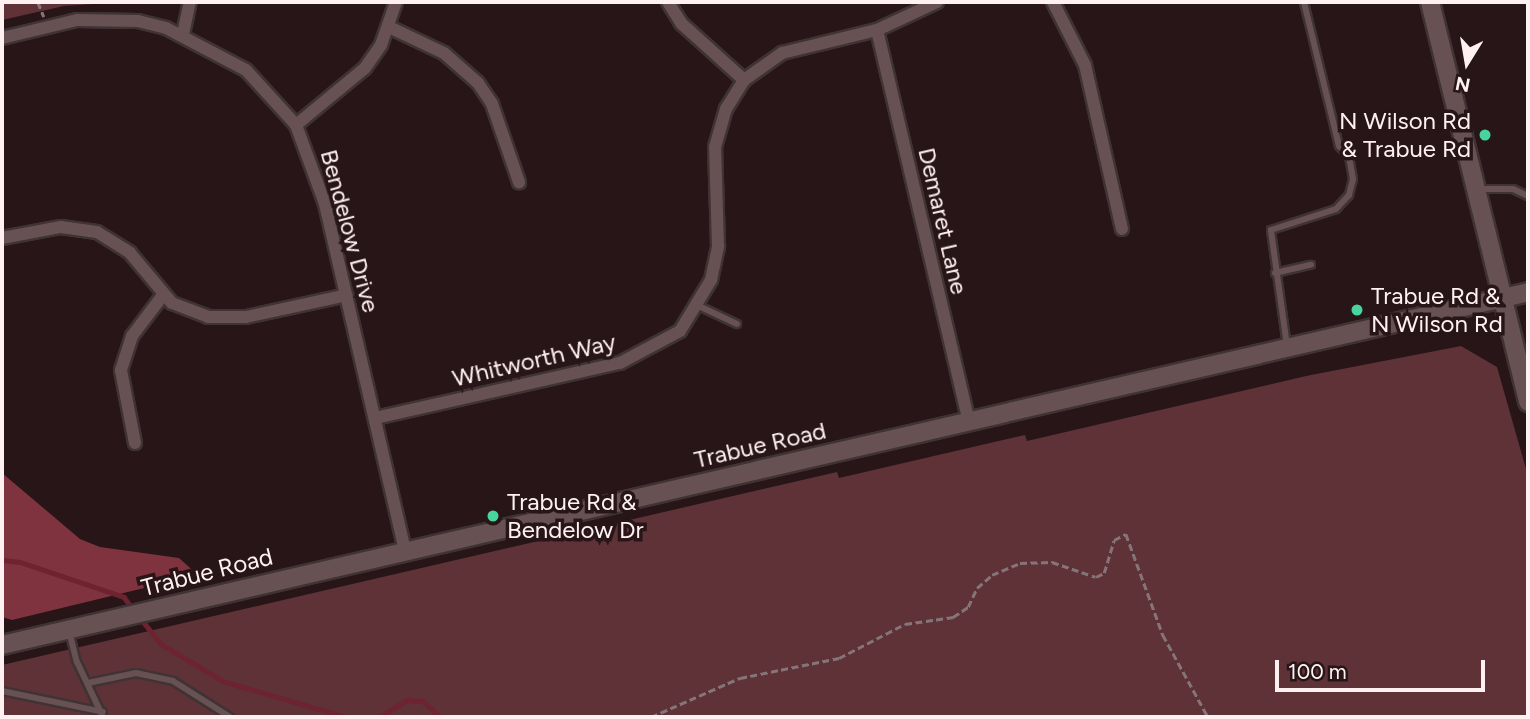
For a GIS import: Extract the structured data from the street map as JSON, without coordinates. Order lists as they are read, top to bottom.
{
  "streets": {
    "main road": ["Trabue Road"],
    "street": ["Demaret Lane", "Bendelow Drive", "Whitworth Way"]
  },
  "crossings": [
    ["Demaret Lane", "Whitworth Way"],
    ["Demaret Lane", "Trabue Road"],
    ["Bendelow Drive", "Whitworth Way"],
    ["Bendelow Drive", "Trabue Road"]
  ],
  "places": ["N Wilson Rd & Trabue Rd", "Trabue Rd & N Wilson Rd", "Trabue Rd & Bendelow Dr"],
  "scale_bar": "100 m",
  "north": "bottom"
}
